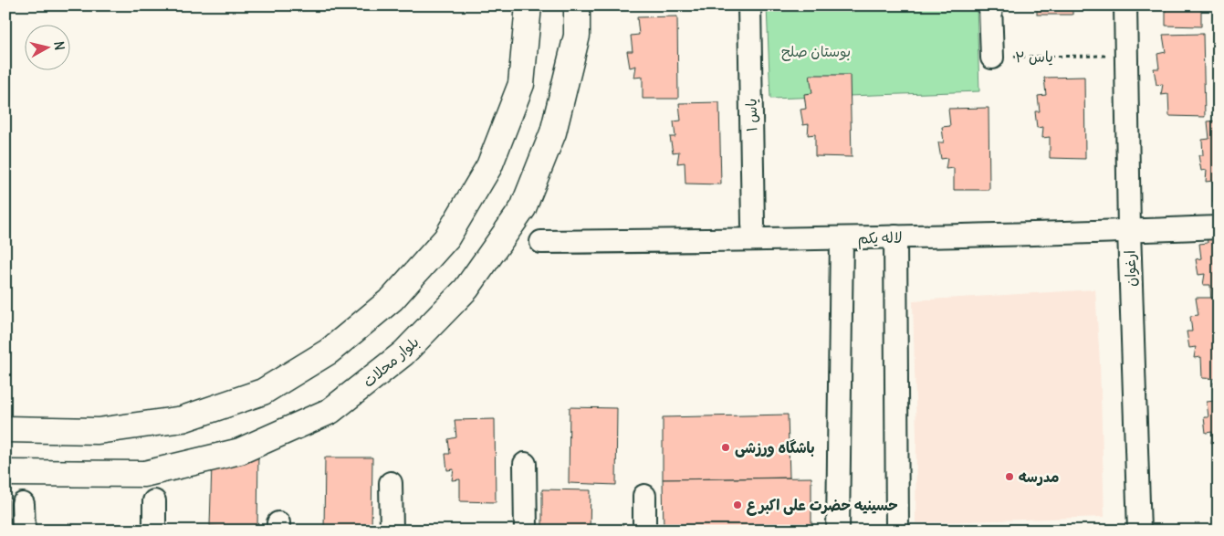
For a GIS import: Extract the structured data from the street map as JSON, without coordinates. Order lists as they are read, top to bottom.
{
  "streets": {
    "main road": ["بلوار محلات"],
    "street": ["یاس ۱", "لاله یکم", "ارغوان"],
    "path": ["یاس ۲"]
  },
  "crossings": [
    ["یاس ۲", "ارغوان"],
    ["لاله یکم", "ارغوان"]
  ],
  "parks": ["بوستان صلح"],
  "places": ["باشگاه ورزشی", "مدرسه", "حسینیه حضرت علی اکبر ع"],
  "north": "right"
}
